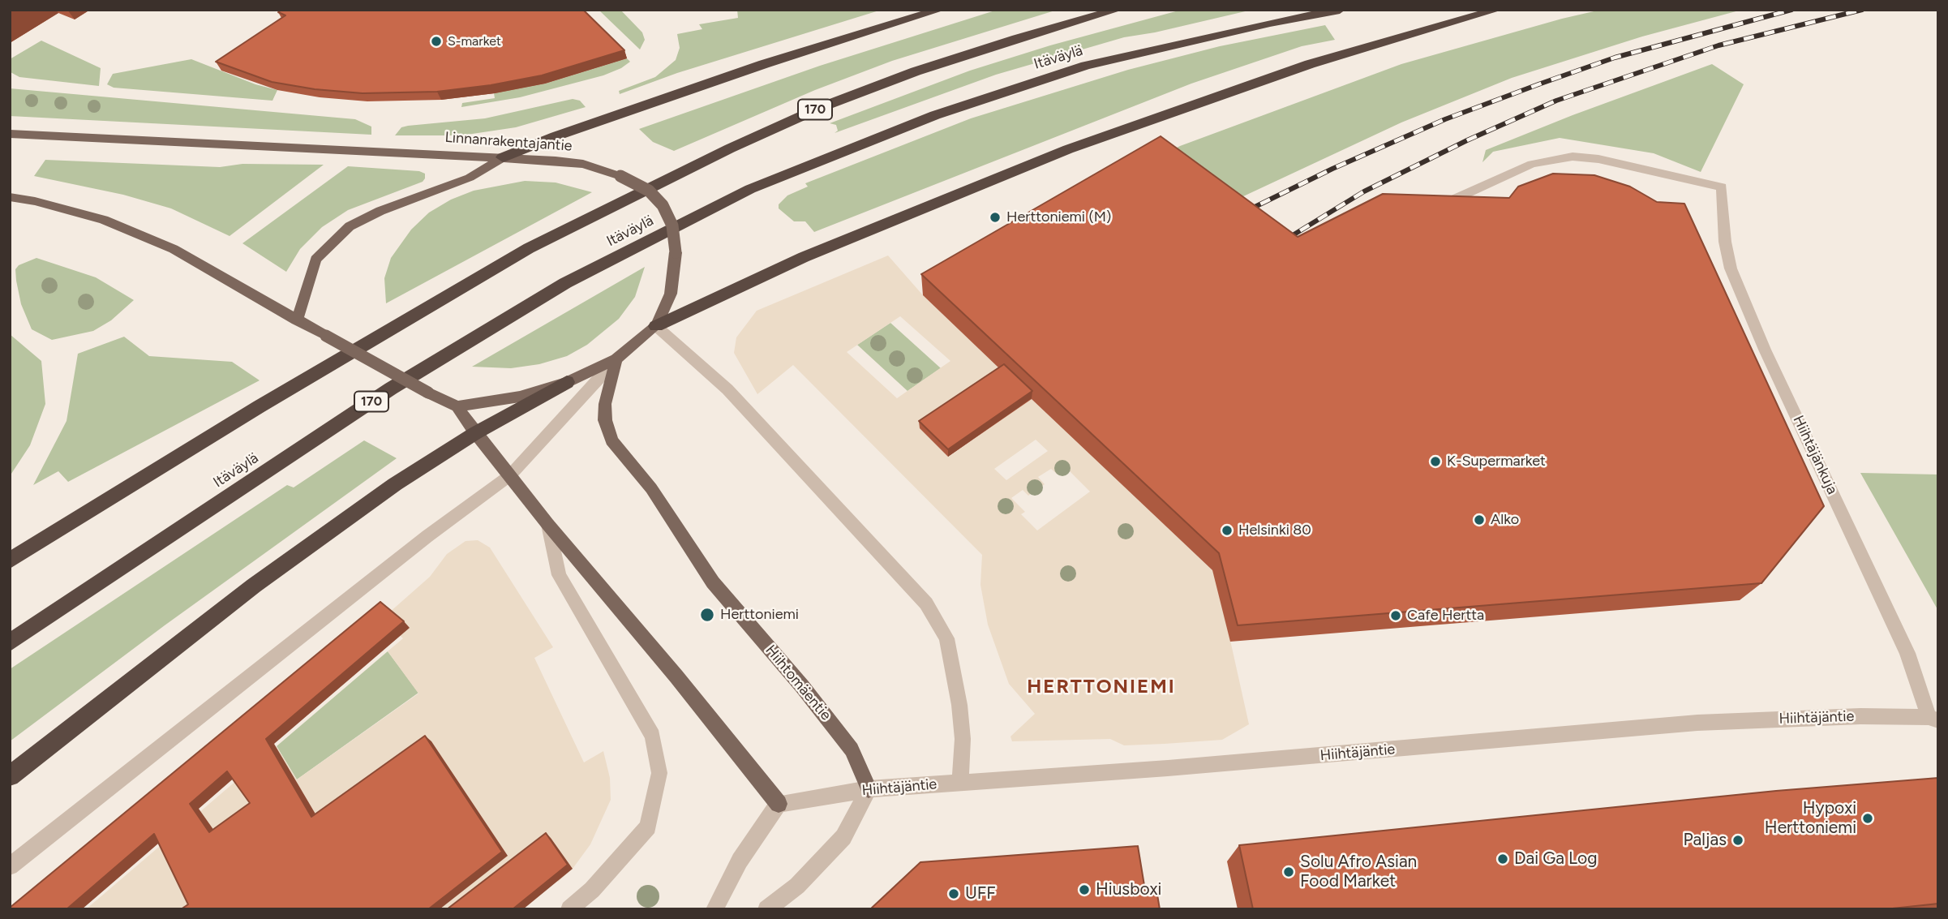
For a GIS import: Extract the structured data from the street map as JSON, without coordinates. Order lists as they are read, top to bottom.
{
  "streets": {
    "highway": ["Itäväylä", "170"],
    "main road": ["Linnanrakentajantie", "Hiihtomäentie"],
    "street": ["Hiihtäjänkuja", "Hiihtäjäntie"]
  },
  "crossings": [
    ["Linnanrakentajantie", "Hiihtomäentie"],
    ["Hiihtäjänkuja", "Hiihtäjäntie"],
    ["Hiihtomäentie", "Hiihtäjäntie"]
  ],
  "districts": ["HERTTONIEMI"],
  "places": [
    "S-market",
    "Herttoniemi (M)",
    "K-Supermarket",
    "Alko",
    "Helsinki 80",
    "Herttoniemi",
    "Cafe Hertta",
    "Hypoxi Herttoniemi",
    "Paljas",
    "Dai Ga Log",
    "Solu Afro Asian Food Market",
    "Hiusboxi",
    "UFF"
  ]
}
